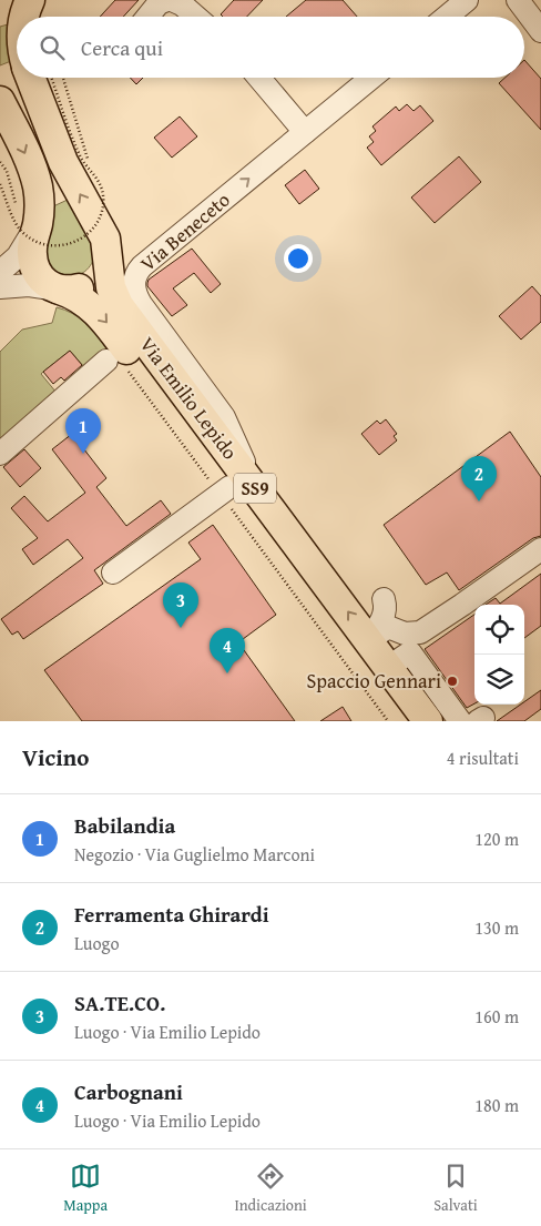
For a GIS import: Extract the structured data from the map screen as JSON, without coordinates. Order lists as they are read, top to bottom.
{
  "streets": {
    "main road": ["Via Emilio Lepido", "SS9"],
    "street": ["Via Beneceto"]
  },
  "crossings": [
    ["Via Beneceto", "Via Emilio Lepido"]
  ],
  "places": ["Spaccio Gennari"],
  "page": {
    "search": "Cerca qui",
    "pins": [
      "1",
      "2",
      "3",
      "4"
    ],
    "heading": ["Vicino", "4 risultati"],
    "list": [
      {
        "mark": "1",
        "name": "Babilandia",
        "note": "Negozio · Via Guglielmo Marconi",
        "value": "120 m"
      },
      {
        "mark": "2",
        "name": "Ferramenta Ghirardi",
        "note": "Luogo",
        "value": "130 m"
      },
      {
        "mark": "3",
        "name": "SA.TE.CO.",
        "note": "Luogo · Via Emilio Lepido",
        "value": "160 m"
      },
      {
        "mark": "4",
        "name": "Carbognani",
        "note": "Luogo · Via Emilio Lepido",
        "value": "180 m"
      }
    ],
    "nav": ["Mappa", "Indicazioni", "Salvati"]
  }
}
